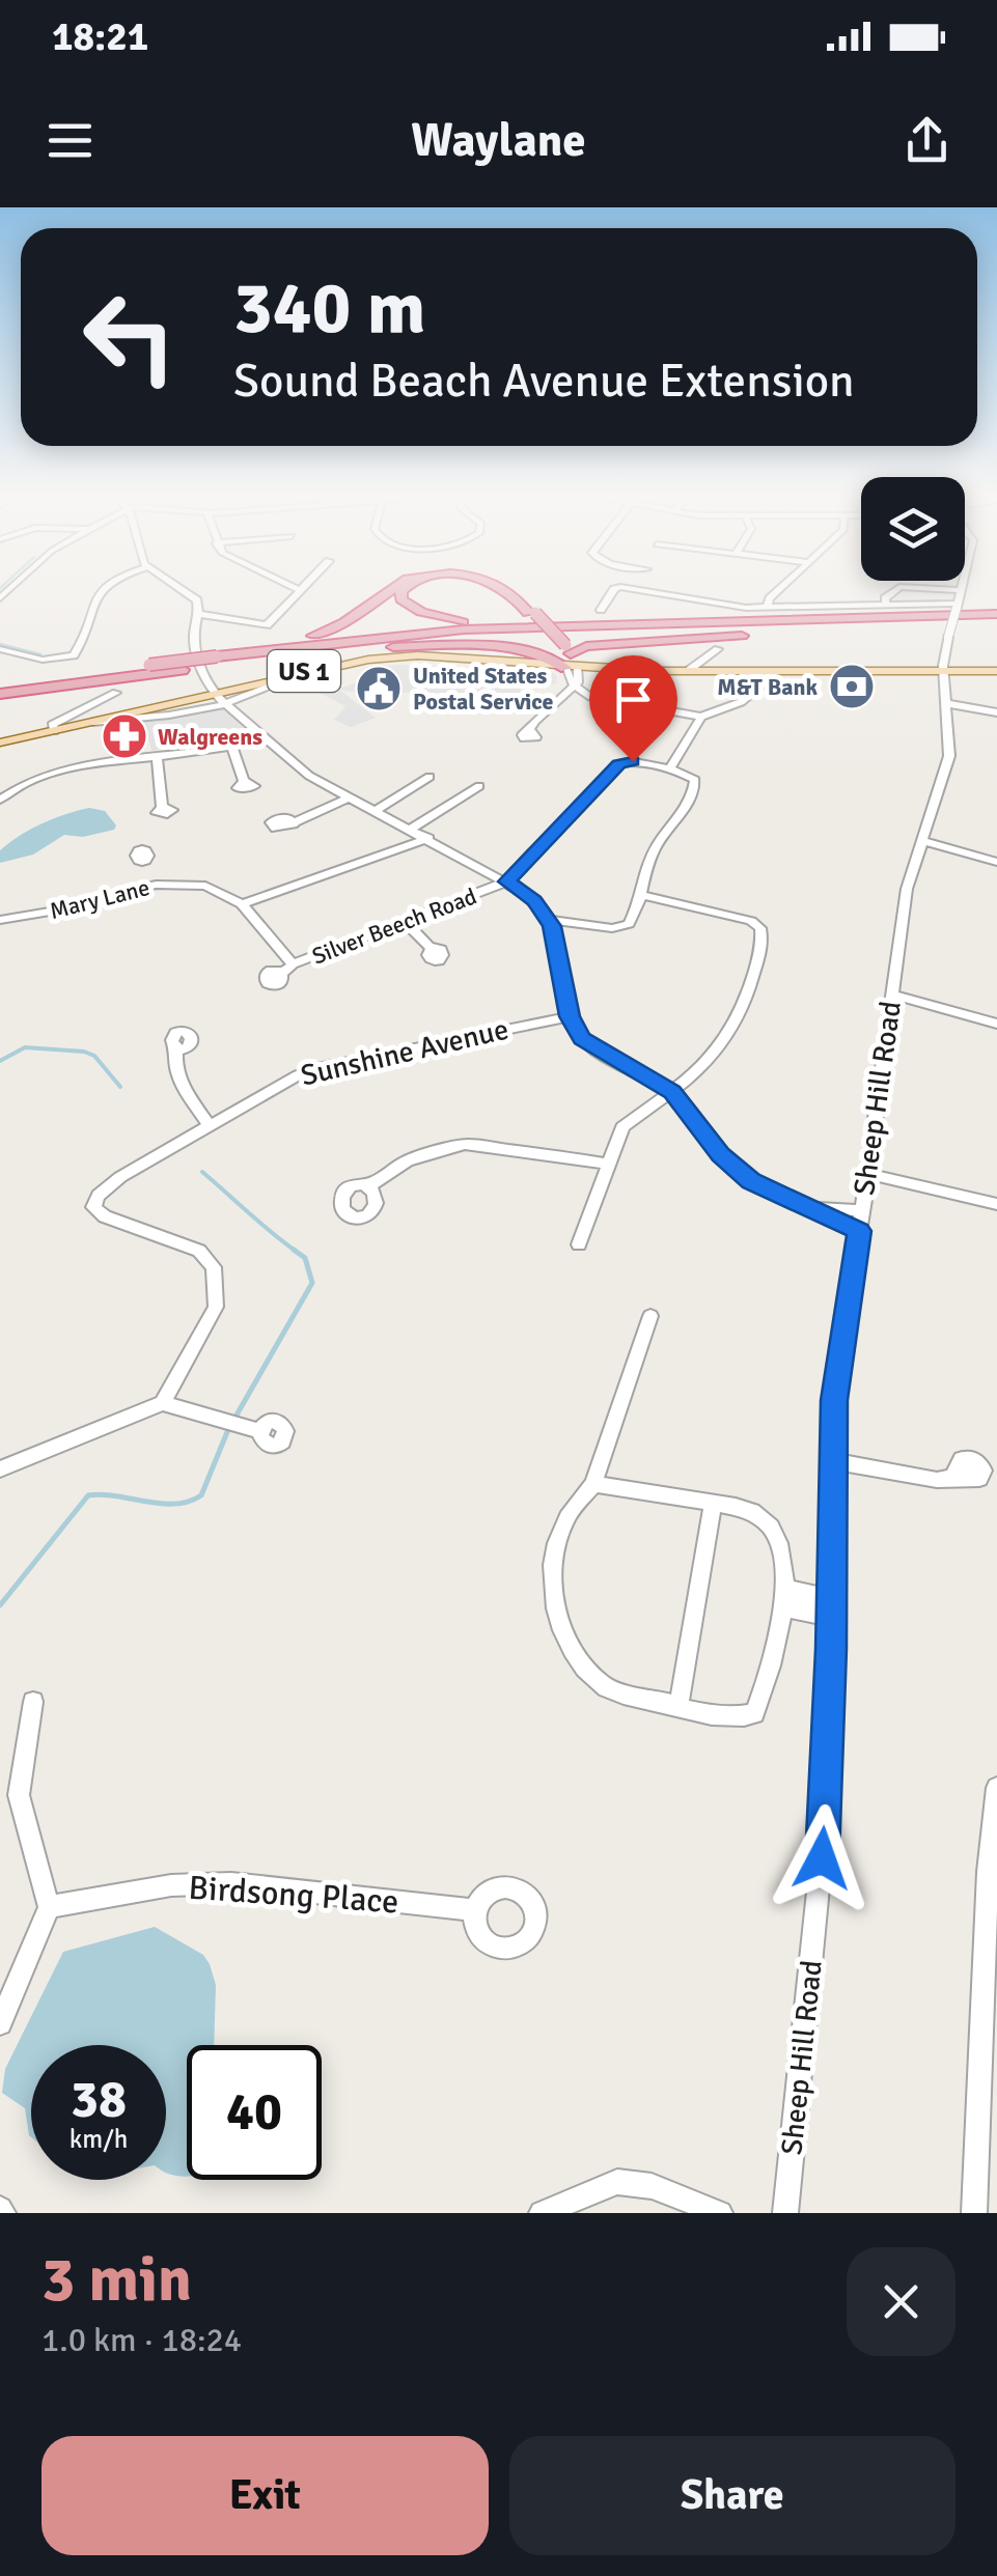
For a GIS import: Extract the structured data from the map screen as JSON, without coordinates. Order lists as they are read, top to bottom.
{
  "streets": {
    "main road": ["US 1"],
    "street": [
      "Mary Lane",
      "Silver Beech Road",
      "Sunshine Avenue",
      "Sheep Hill Road",
      "Birdsong Place"
    ]
  },
  "crossings": [
    ["US 1", "Sheep Hill Road"],
    ["Mary Lane", "Silver Beech Road"]
  ],
  "places": {
    "bank": ["M&T Bank"],
    "public building": ["United States Postal Service"],
    "pharmacy": ["Walgreens"]
  },
  "page": {
    "status": "18:21",
    "header": "Waylane",
    "turn": ["340 m", "Sound Beach Avenue Extension"],
    "speed": "38 km/h",
    "limit": "40",
    "heading": ["3 min", "1.0 km · 18:24"],
    "buttons": ["Exit", "Share"]
  }
}
